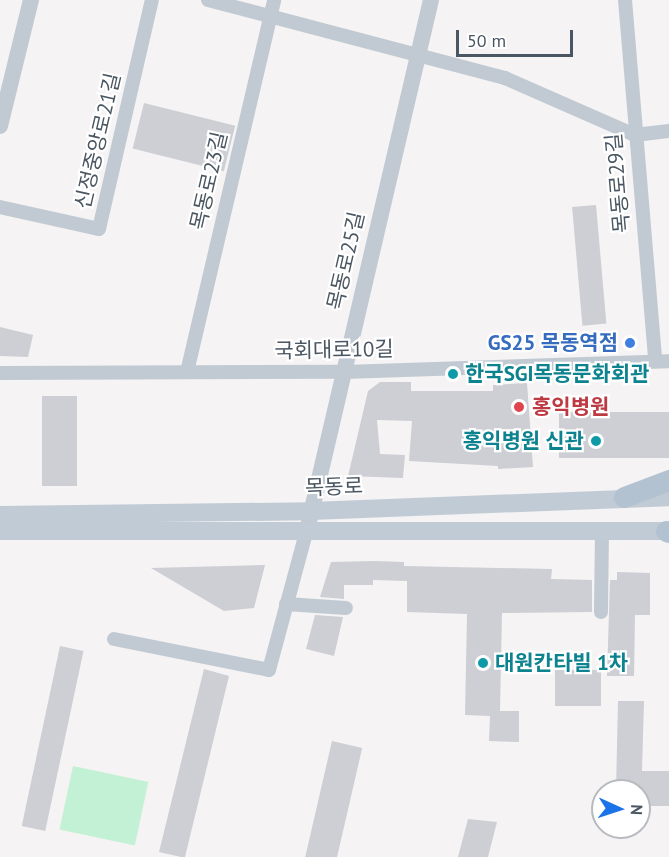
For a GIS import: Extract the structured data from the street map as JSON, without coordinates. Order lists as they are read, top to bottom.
{
  "streets": {
    "main road": ["목동로"],
    "street": [
      "신정중앙로21길",
      "목동로23길",
      "목동로29길",
      "목동로25길",
      "국회대로10길"
    ]
  },
  "crossings": [
    ["목동로23길", "국회대로10길"],
    ["목동로29길", "국회대로10길"],
    ["목동로25길", "국회대로10길"],
    ["목동로25길", "목동로"]
  ],
  "places": [
    "GS25 목동역점",
    "한국SGI목동문화회관",
    "홍익병원",
    "홍익병원 신관",
    "대원칸타빌 1차"
  ],
  "scale_bar": "50 m",
  "north": "right"
}
